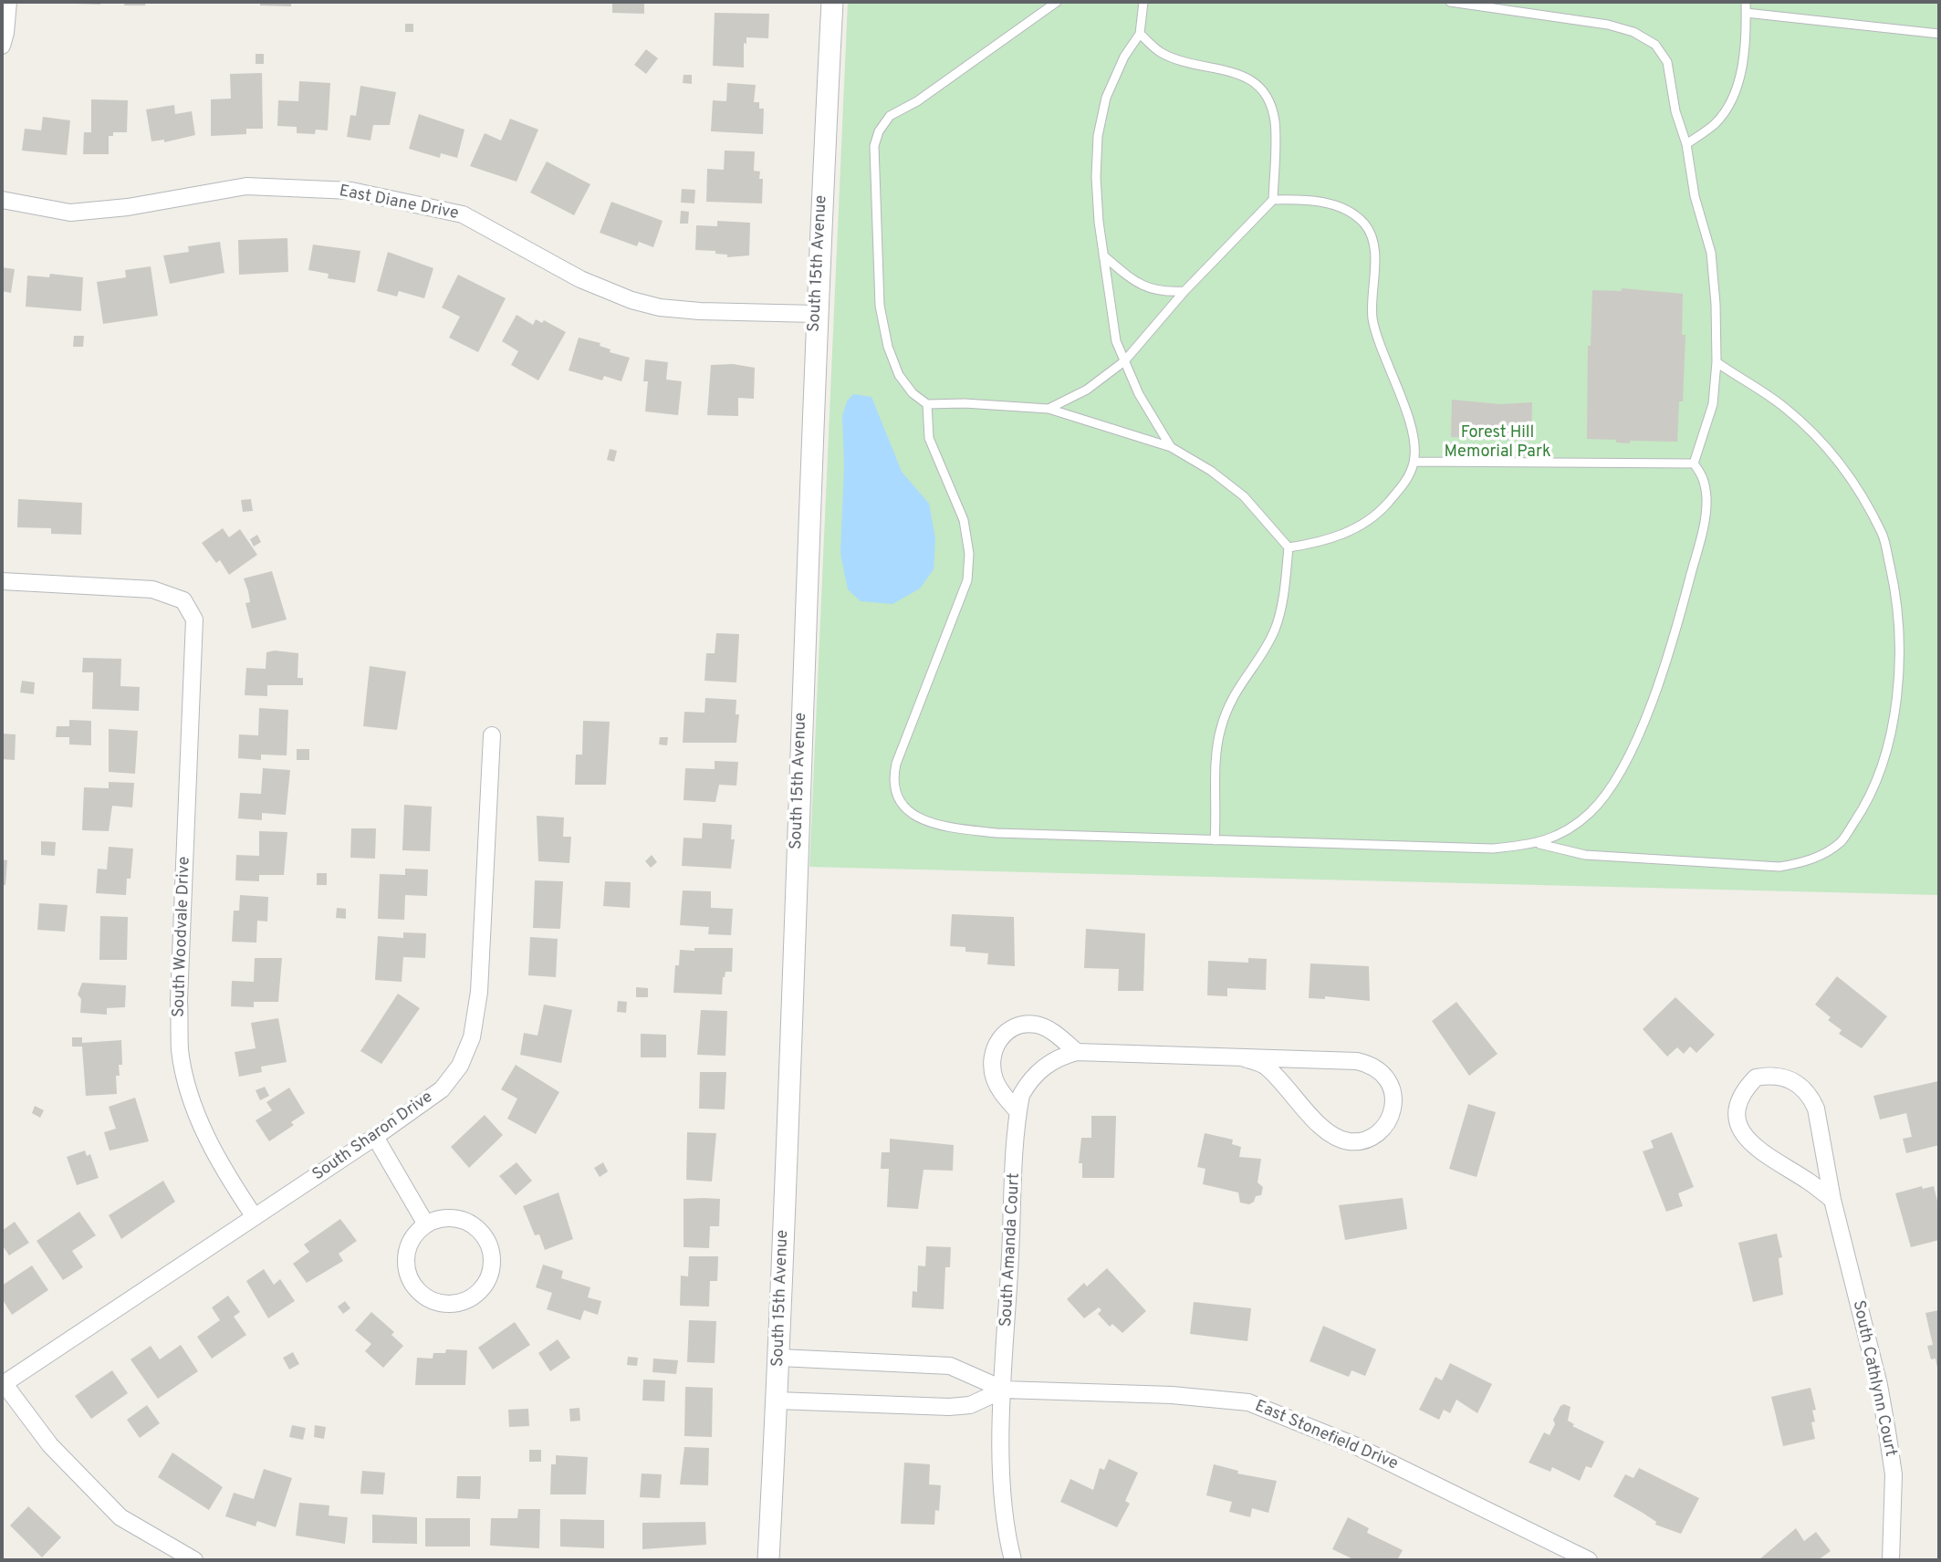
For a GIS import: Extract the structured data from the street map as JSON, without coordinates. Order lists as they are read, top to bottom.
{
  "streets": {
    "street": [
      "East Diane Drive",
      "South 15th Avenue",
      "South Woodvale Drive",
      "South Sharon Drive",
      "South Amanda Court",
      "South Cathlynn Court",
      "East Stonefield Drive"
    ]
  },
  "crossings": [
    ["East Diane Drive", "South 15th Avenue"],
    ["South 15th Avenue", "East Stonefield Drive"],
    ["South Woodvale Drive", "South Sharon Drive"],
    ["South Amanda Court", "East Stonefield Drive"]
  ],
  "parks": ["Forest Hill Memorial Park"]
}
